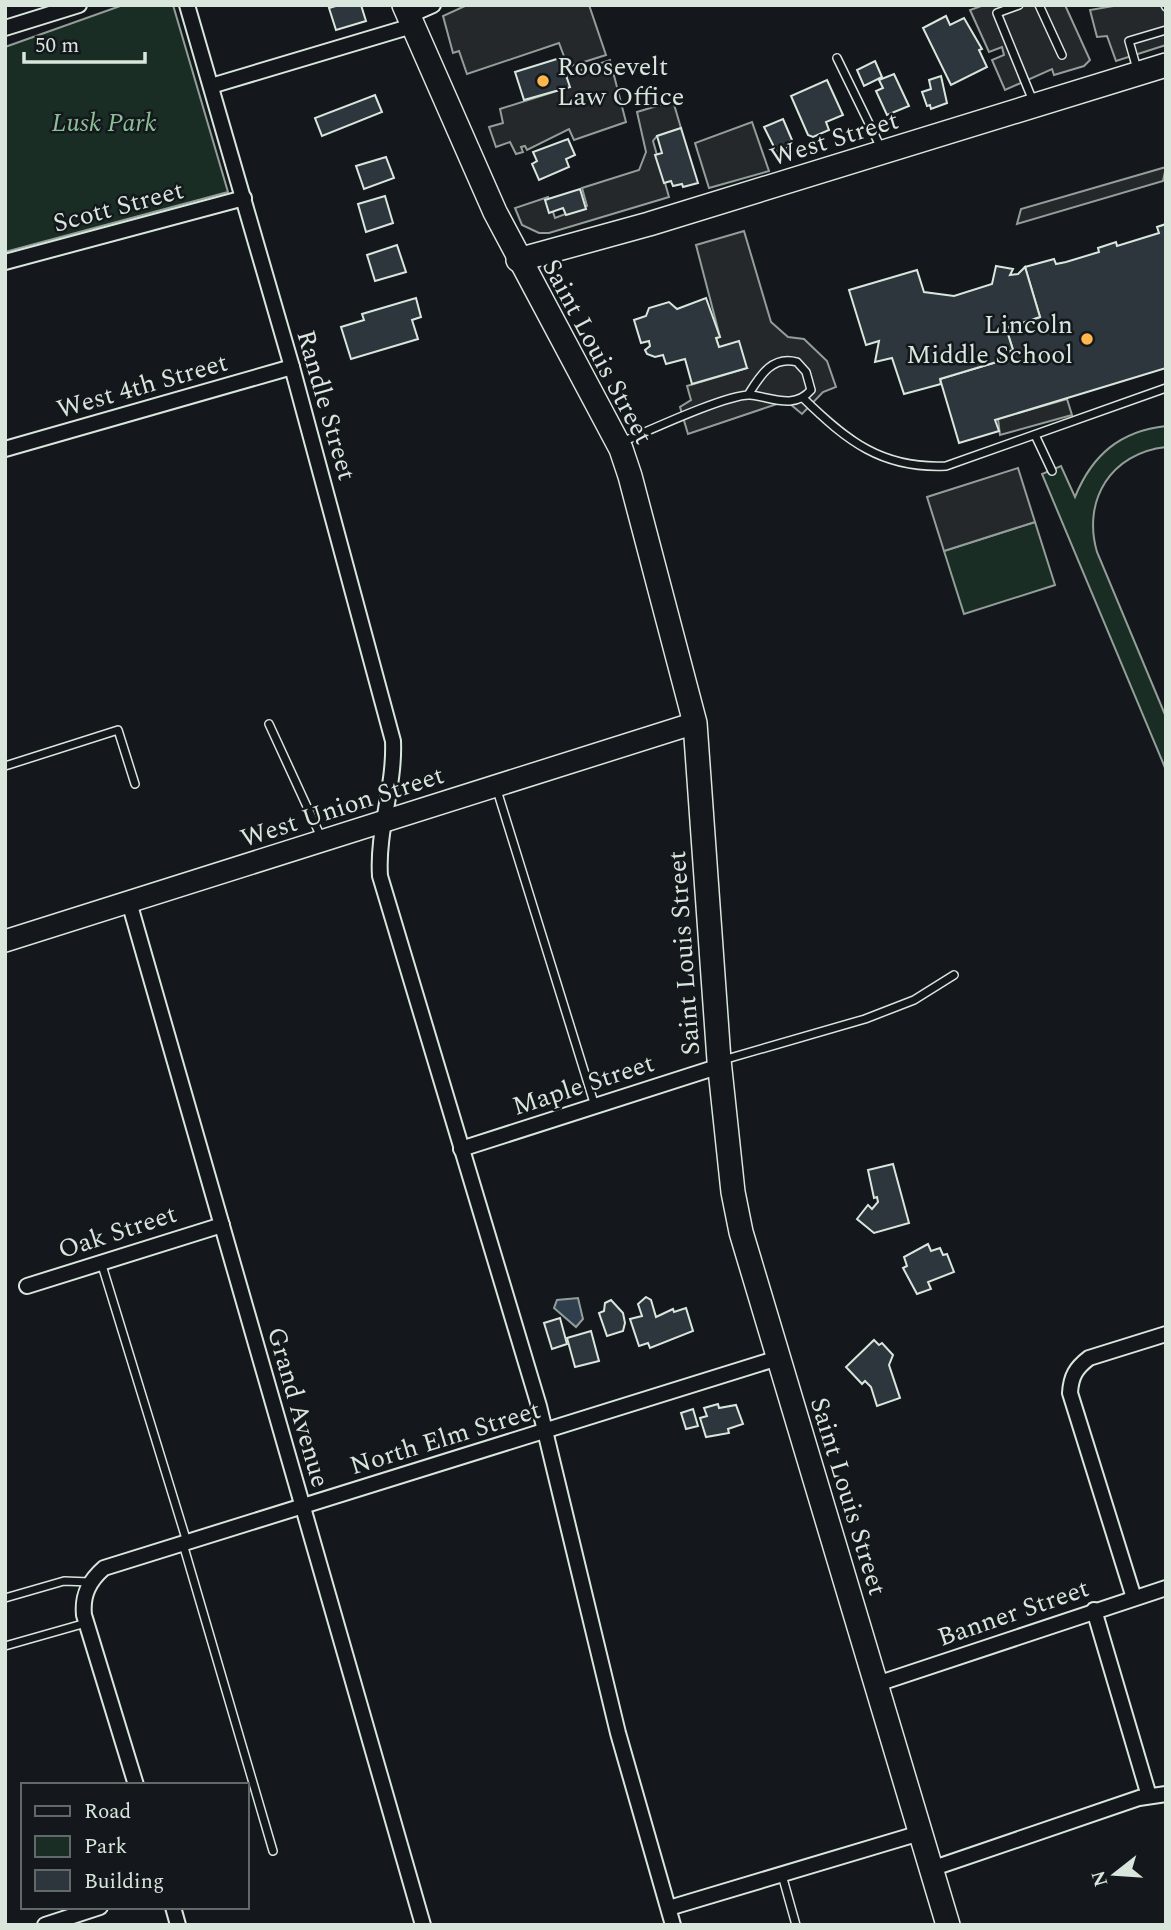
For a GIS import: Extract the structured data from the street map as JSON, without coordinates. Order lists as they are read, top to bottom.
{
  "streets": {
    "main road": ["West Street", "Saint Louis Street"],
    "street": [
      "Scott Street",
      "West 4th Street",
      "Randle Street",
      "West Union Street",
      "Maple Street",
      "Oak Street",
      "Grand Avenue",
      "North Elm Street",
      "Banner Street"
    ]
  },
  "crossings": [
    ["West Street", "Saint Louis Street"],
    ["Scott Street", "Randle Street"],
    ["Saint Louis Street", "West Union Street"],
    ["Saint Louis Street", "Maple Street"],
    ["Saint Louis Street", "North Elm Street"],
    ["Saint Louis Street", "Banner Street"],
    ["West 4th Street", "Randle Street"],
    ["Randle Street", "West Union Street"],
    ["Randle Street", "Maple Street"],
    ["Randle Street", "North Elm Street"],
    ["West Union Street", "Grand Avenue"],
    ["Oak Street", "Grand Avenue"],
    ["Grand Avenue", "North Elm Street"]
  ],
  "parks": ["Lusk Park"],
  "places": ["Roosevelt Law Office", "Lincoln Middle School"],
  "legend": ["Road", "Park", "Building"],
  "scale_bar": "50 m",
  "north": "left"
}
